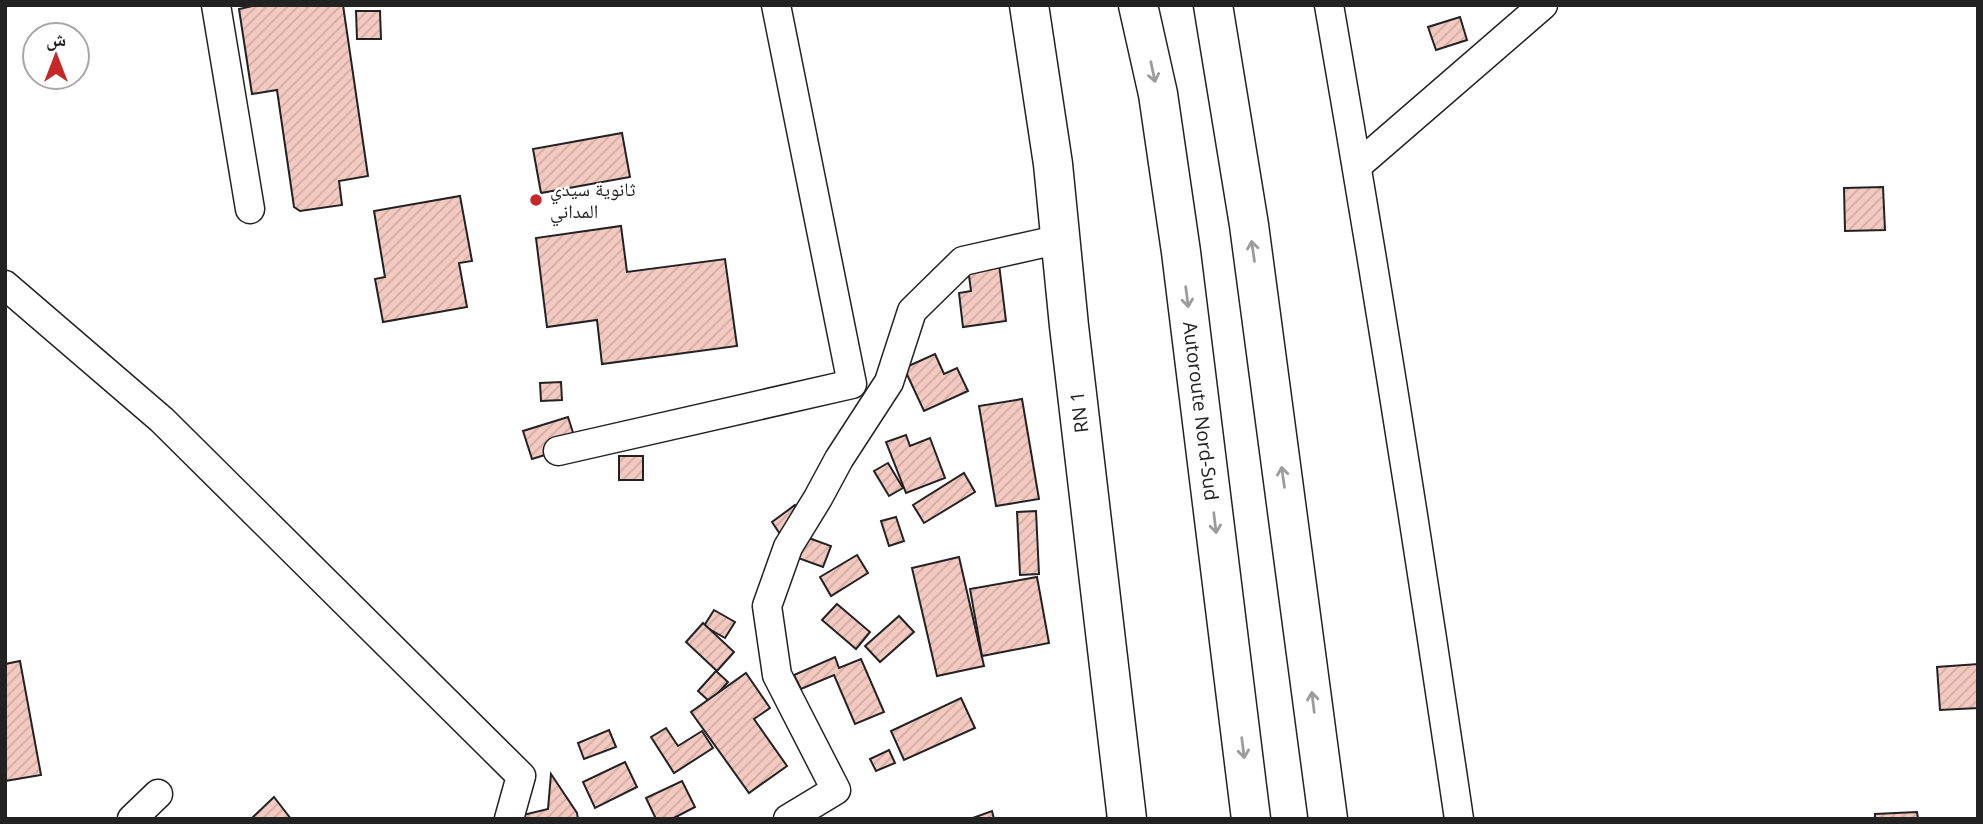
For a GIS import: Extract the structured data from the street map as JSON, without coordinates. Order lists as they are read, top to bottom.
{
  "streets": {
    "main road": ["Autoroute Nord-Sud", "RN 1"]
  },
  "places": ["ثانوية سيدي المداني"],
  "north": "top"
}
